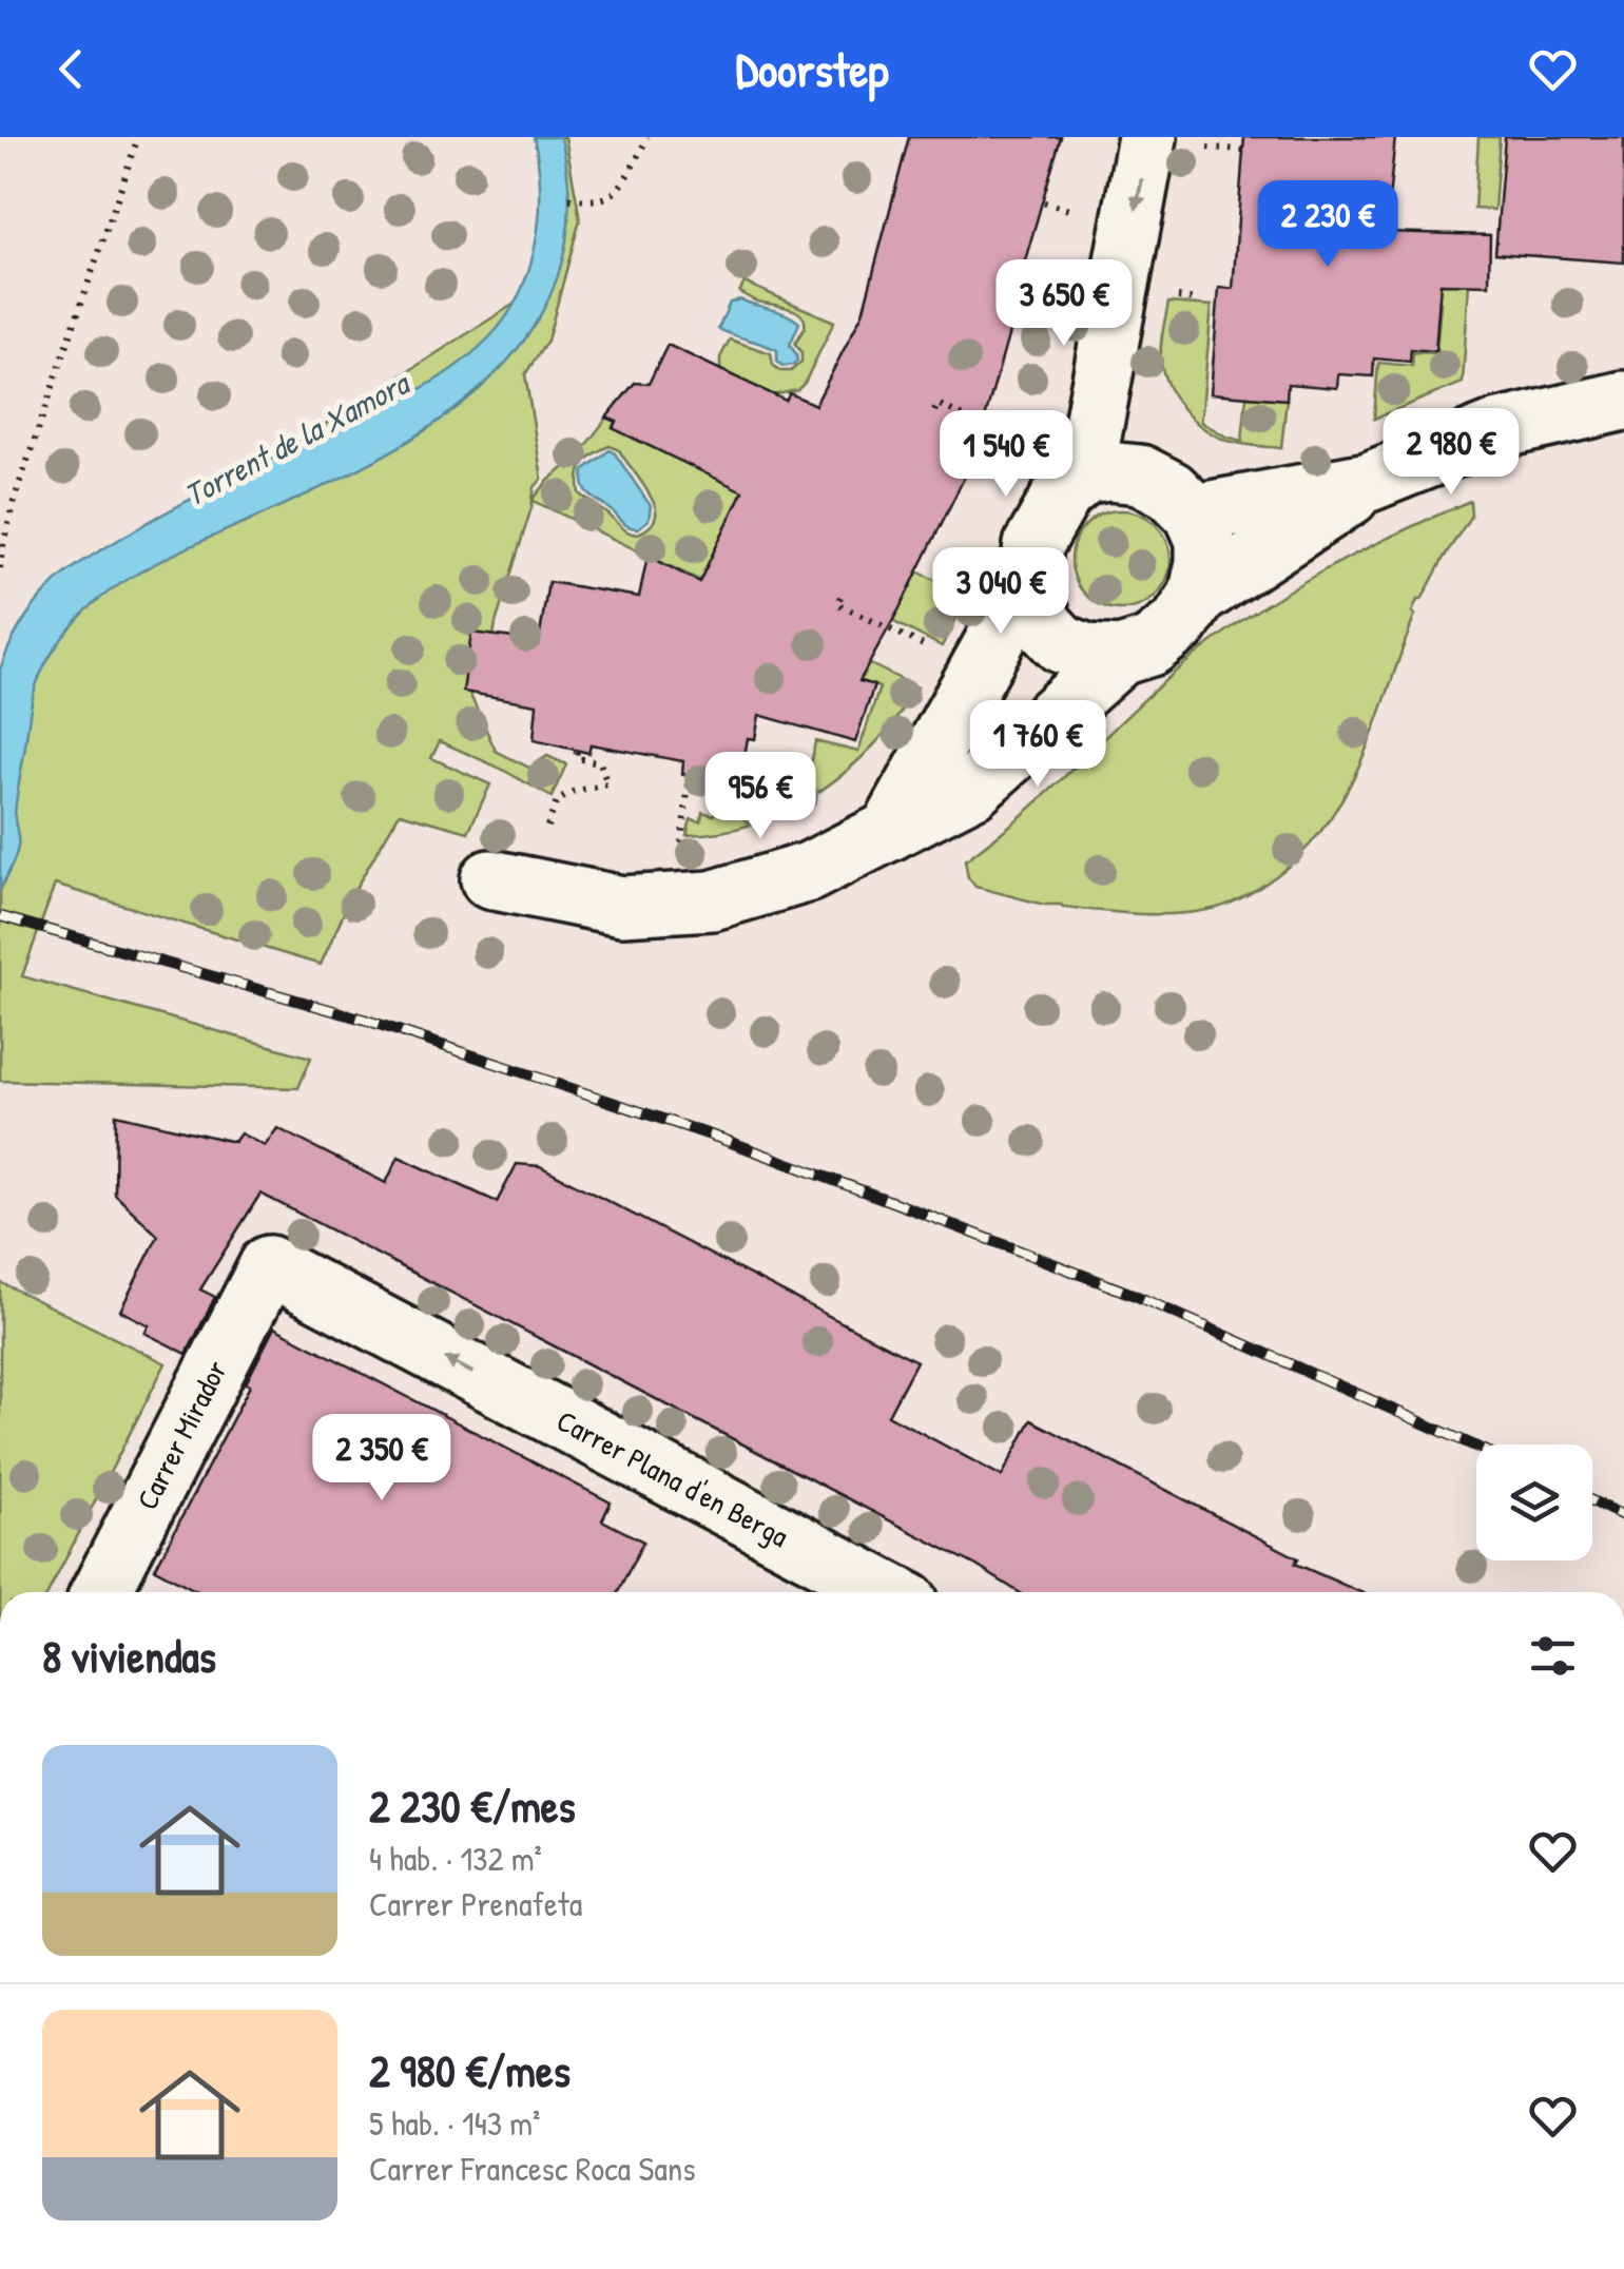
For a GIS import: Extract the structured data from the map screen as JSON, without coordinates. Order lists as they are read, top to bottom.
{
  "streets": {
    "street": ["Carrer Mirador", "Carrer Plana d'en Berga"]
  },
  "crossings": [
    ["Carrer Mirador", "Carrer Plana d'en Berga"]
  ],
  "one_way": ["Carrer Plana d'en Berga"],
  "water": ["Torrent de la Xamora"],
  "page": {
    "header": "Doorstep",
    "price": [
      "2 230 €",
      "3 650 €",
      "2 980 €",
      "1 540 €",
      "3 040 €",
      "1 760 €",
      "956 €",
      "2 350 €"
    ],
    "heading": "8 viviendas",
    "list": [
      {
        "name": "2 230 €/mes",
        "note": "4 hab. · 132 m² · Carrer Prenafeta"
      },
      {
        "name": "2 980 €/mes",
        "note": "5 hab. · 143 m² · Carrer Francesc Roca Sans"
      }
    ]
  }
}
